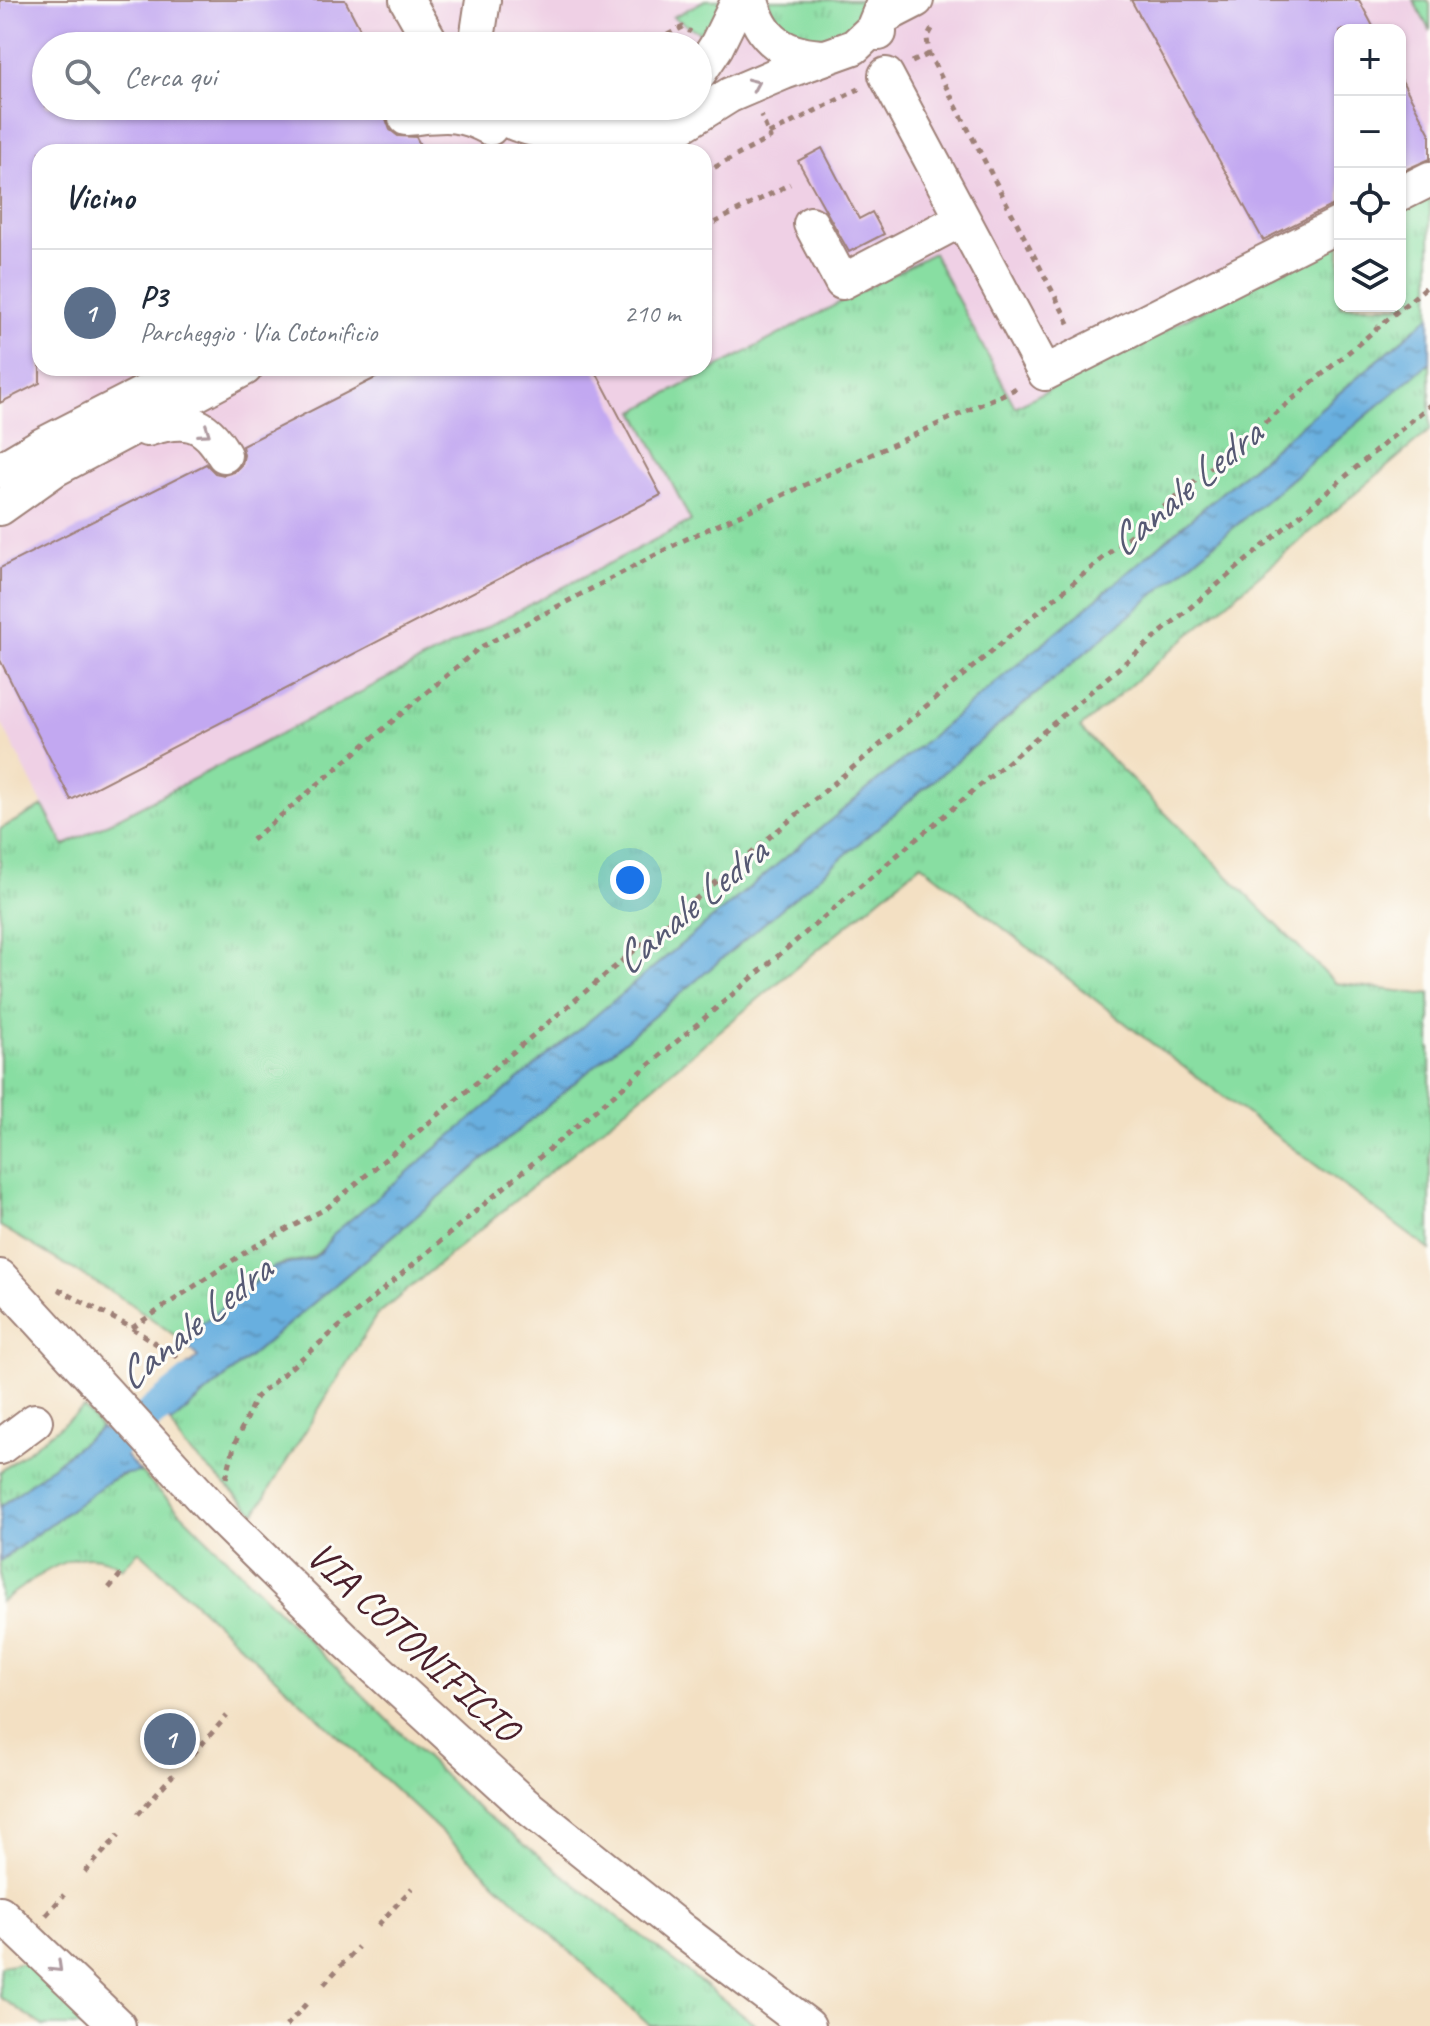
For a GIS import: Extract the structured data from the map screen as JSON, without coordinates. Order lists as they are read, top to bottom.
{
  "streets": {
    "street": ["VIA COTONIFICIO"]
  },
  "water": ["Canale Ledra"],
  "page": {
    "map_buttons": ["+", "−"],
    "search": "Cerca qui",
    "heading": "Vicino",
    "list": [
      {
        "mark": "1",
        "name": "P3",
        "note": "Parcheggio · Via Cotonificio",
        "value": "210 m"
      }
    ],
    "pins": "1"
  }
}
